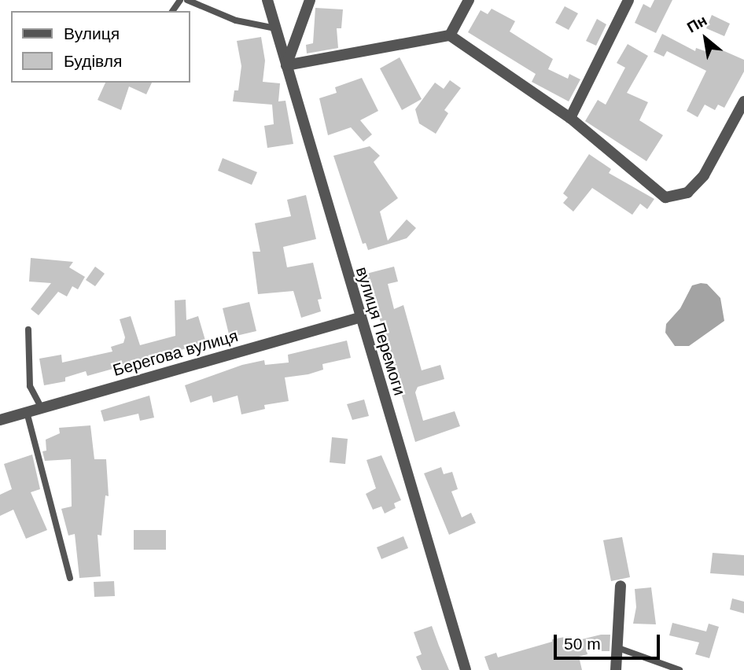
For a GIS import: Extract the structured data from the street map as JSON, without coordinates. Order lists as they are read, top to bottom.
{
  "streets": {
    "street": ["вулиця Перемоги", "Берегова вулиця"]
  },
  "crossings": [
    ["вулиця Перемоги", "Берегова вулиця"]
  ],
  "legend": ["Вулиця", "Будівля"],
  "scale_bar": "50 m",
  "north": "top left"
}
